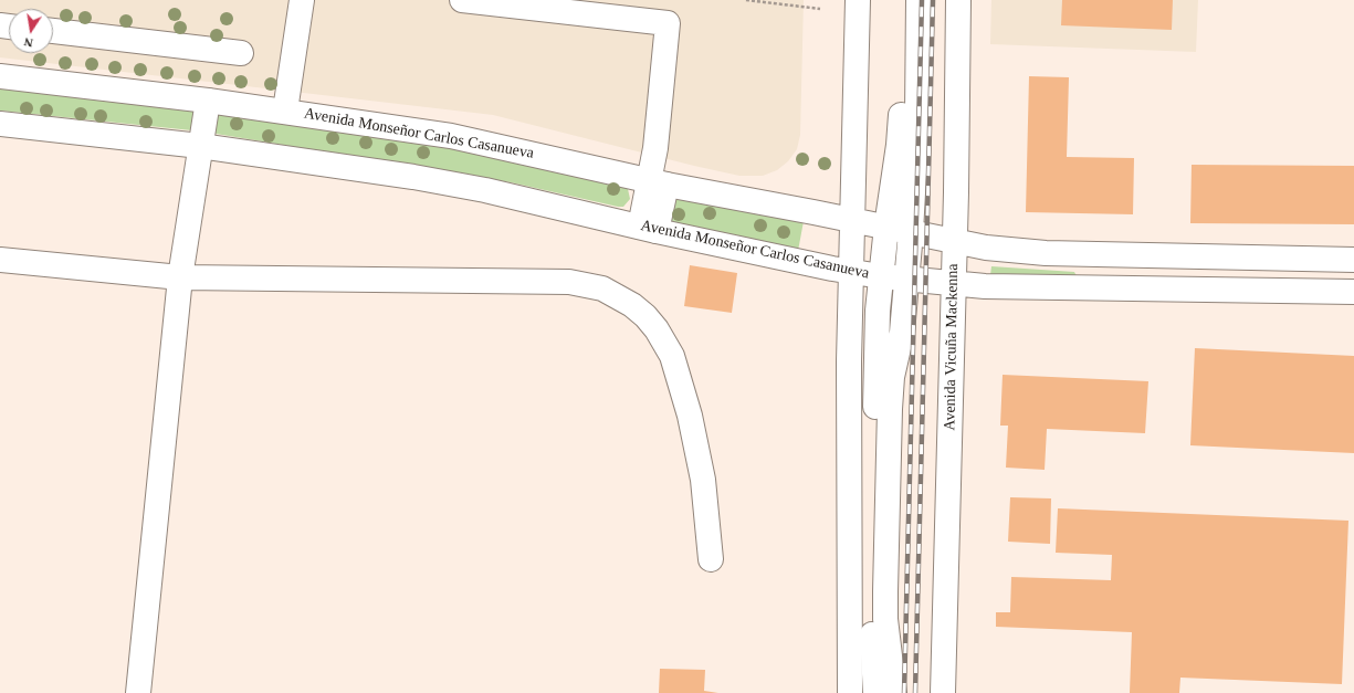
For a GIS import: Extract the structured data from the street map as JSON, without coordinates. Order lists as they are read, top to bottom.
{
  "streets": {
    "main road": ["Avenida Monseñor Carlos Casanueva", "Avenida Vicuña Mackenna"]
  },
  "crossings": [
    ["Avenida Monseñor Carlos Casanueva", "Avenida Vicuña Mackenna"]
  ],
  "north": "bottom"
}
